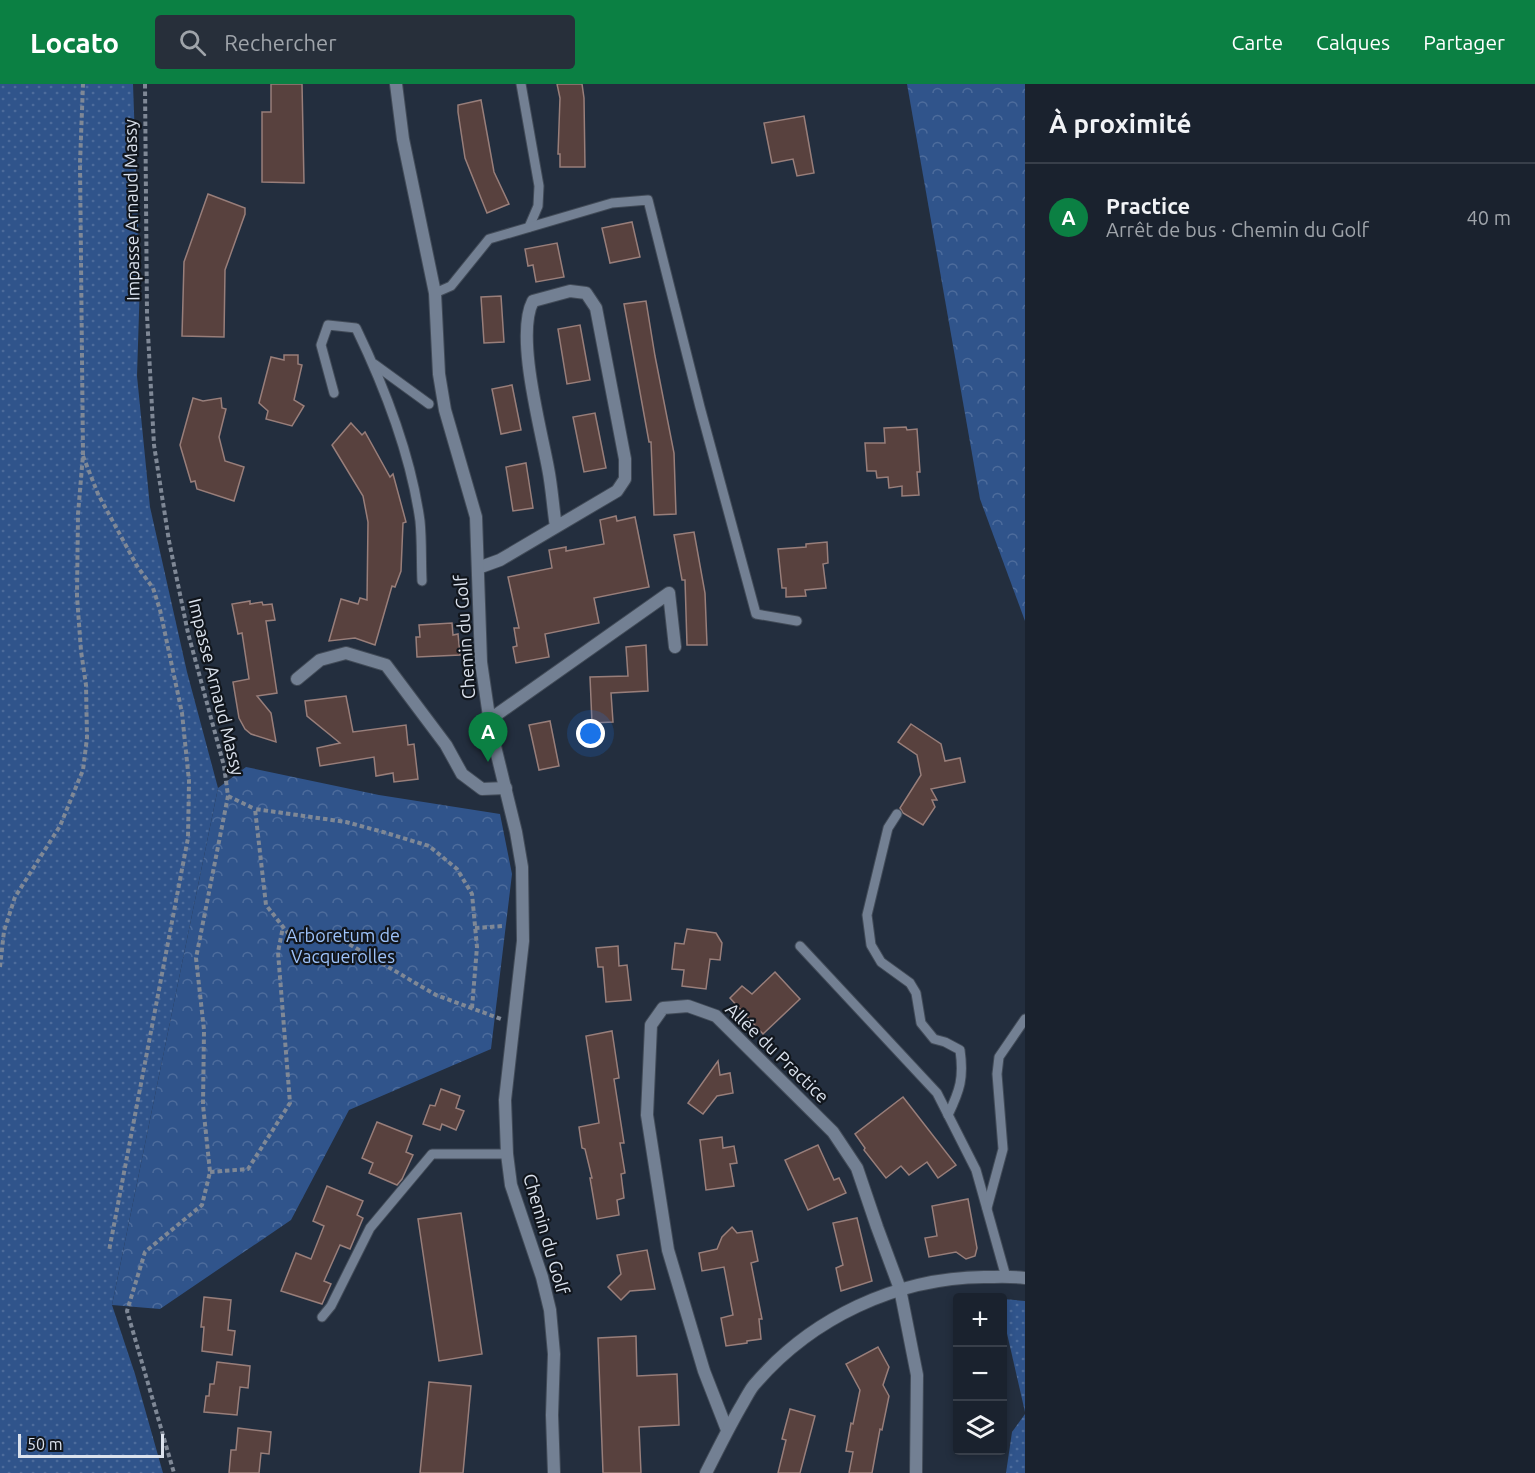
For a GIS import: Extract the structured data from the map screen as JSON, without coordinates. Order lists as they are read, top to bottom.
{
  "streets": {
    "street": ["Chemin du Golf", "Allée du Practice"],
    "path": ["Impasse Arnaud Massy"]
  },
  "parks": ["Arboretum de Vacquerolles"],
  "scale_bar": "50 m",
  "page": {
    "header": "Locato",
    "search": "Rechercher",
    "nav": ["Carte", "Calques", "Partager"],
    "heading": "À proximité",
    "list": [
      {
        "mark": "A",
        "name": "Practice",
        "note": "Arrêt de bus · Chemin du Golf",
        "value": "40 m"
      }
    ],
    "pins": "A",
    "map_buttons": ["+", "−"],
    "scale": "50 m"
  }
}
